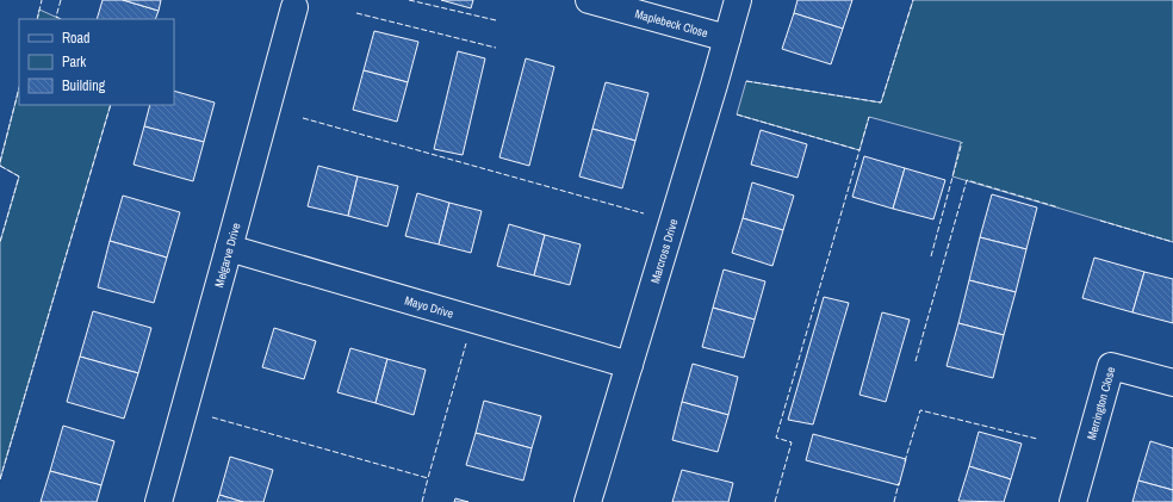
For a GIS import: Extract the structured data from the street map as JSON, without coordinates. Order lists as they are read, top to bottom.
{
  "streets": {
    "street": [
      "Maplebeck Close",
      "Marcross Drive",
      "Melgarve Drive",
      "Mayo Drive",
      "Merrington Close"
    ]
  },
  "crossings": [
    ["Maplebeck Close", "Marcross Drive"],
    ["Marcross Drive", "Mayo Drive"],
    ["Melgarve Drive", "Mayo Drive"]
  ],
  "legend": ["Road", "Park", "Building"]
}
